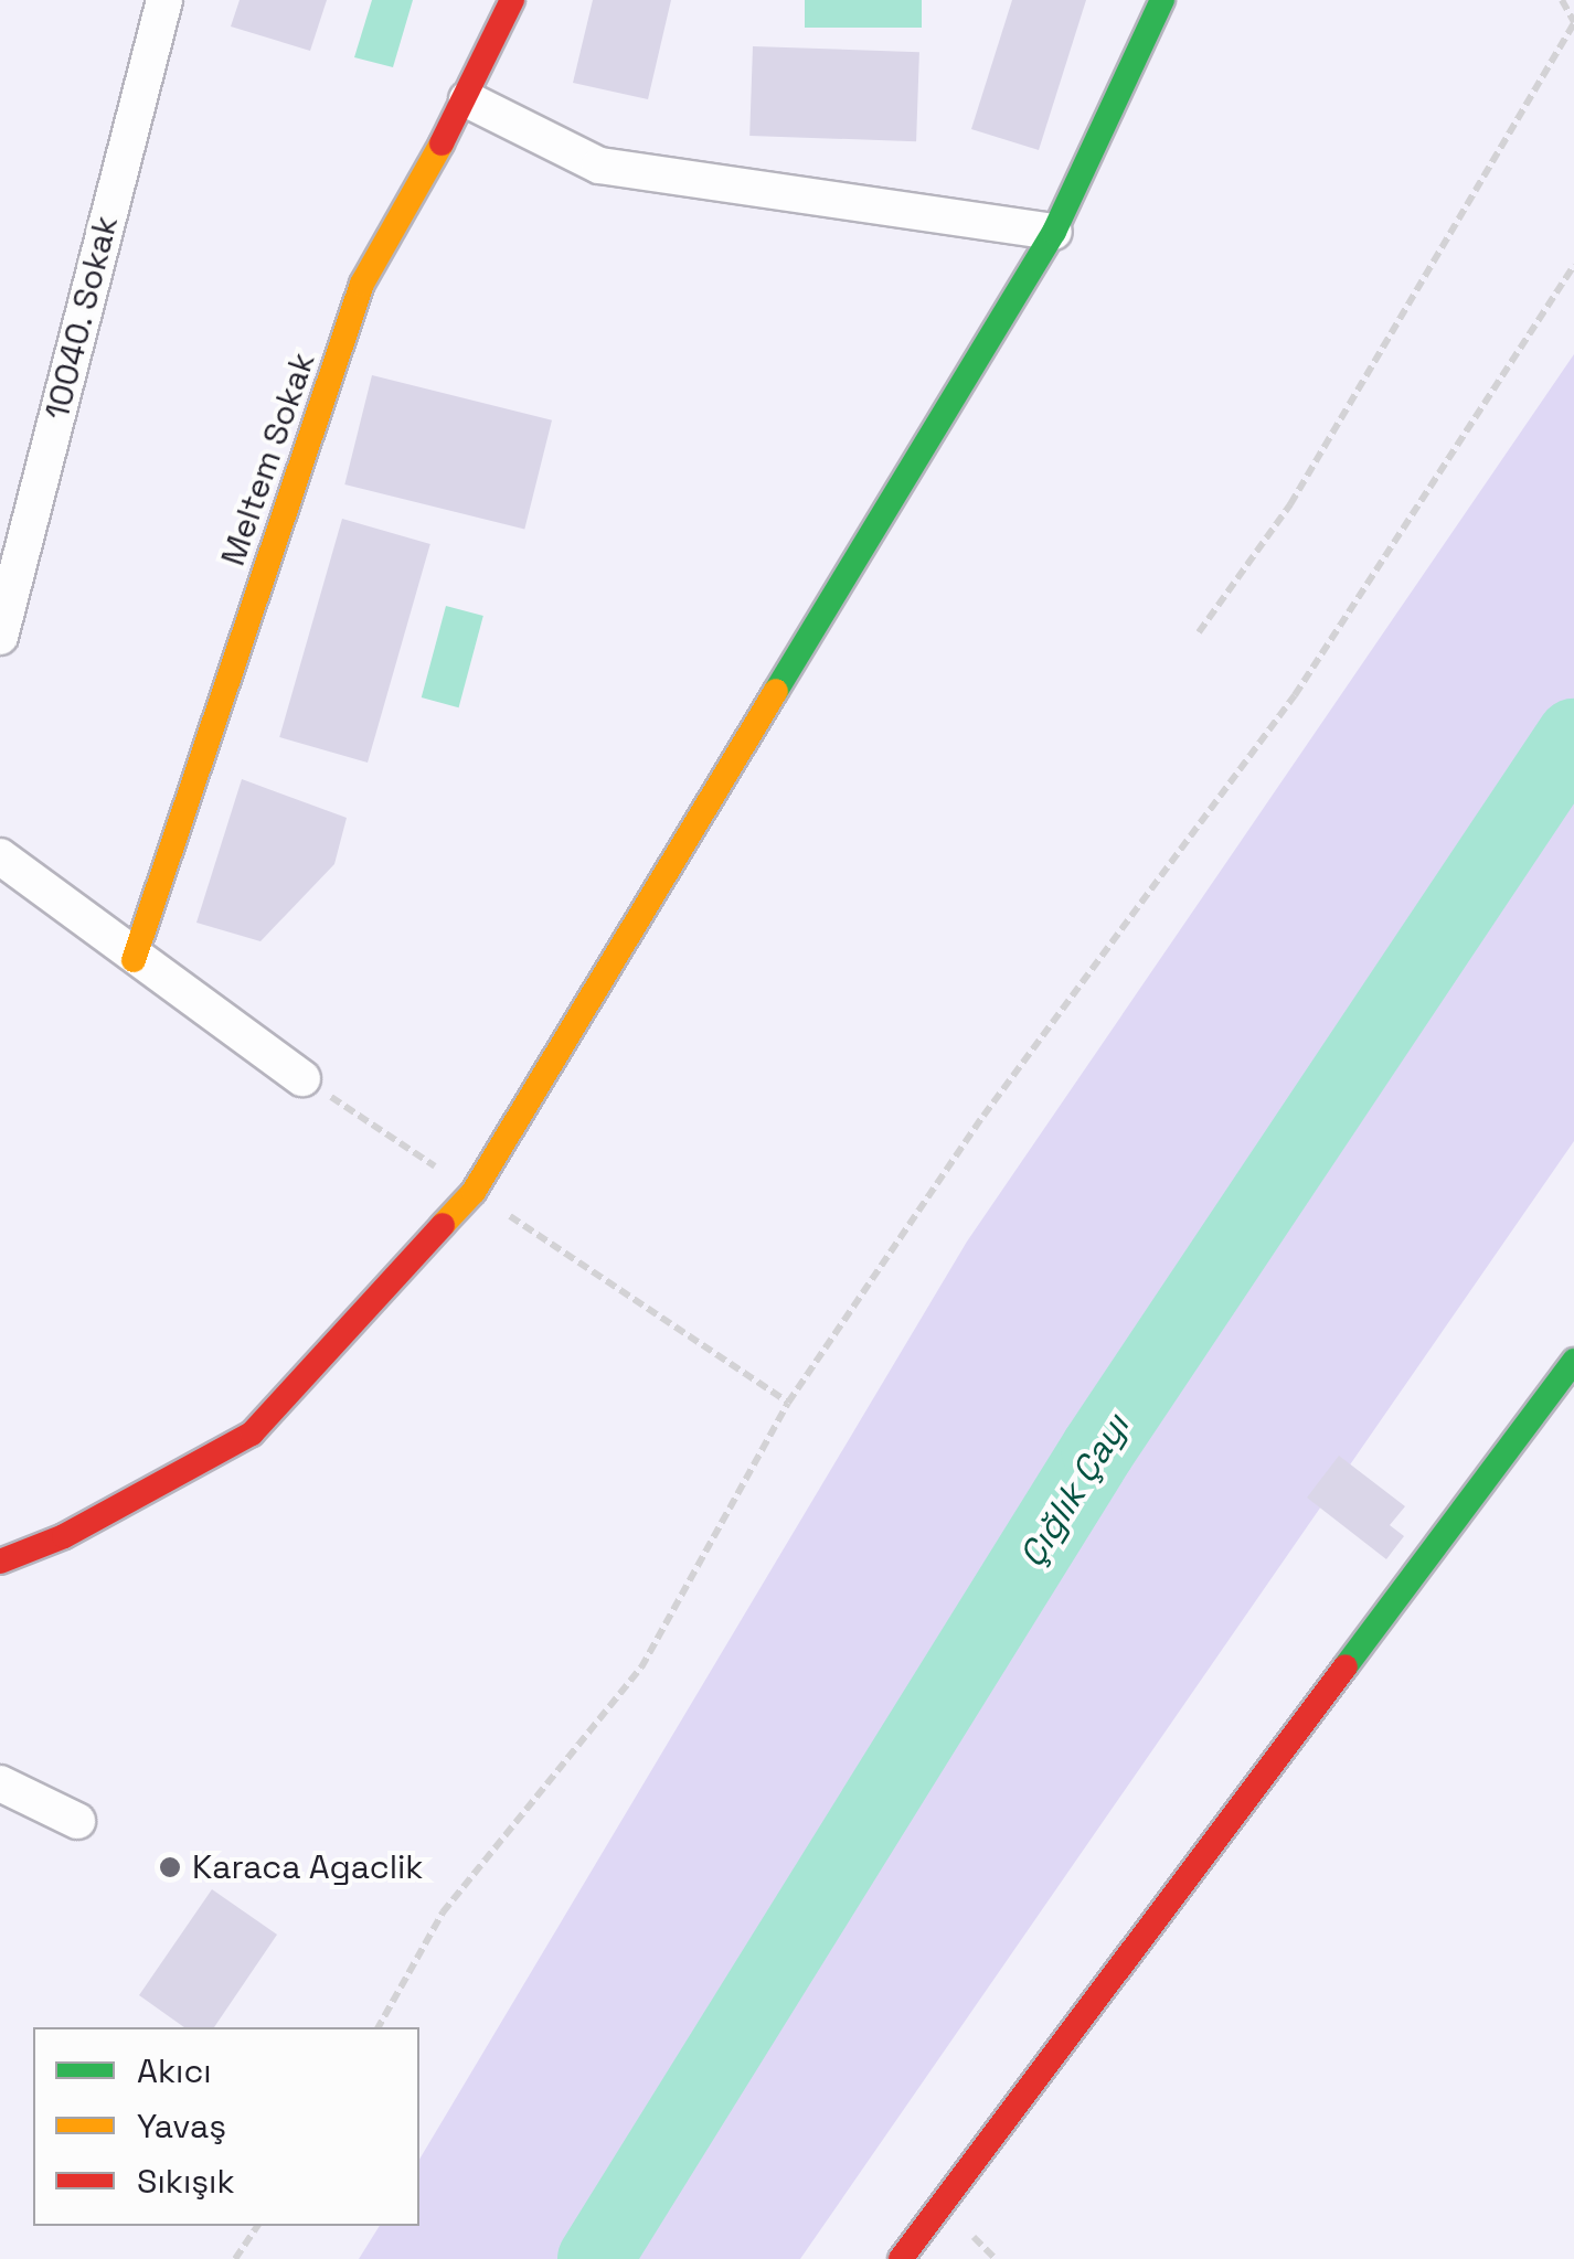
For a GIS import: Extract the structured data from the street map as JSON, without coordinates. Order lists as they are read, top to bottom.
{
  "streets": {
    "street": ["10040. Sokak", "Meltem Sokak"]
  },
  "water": ["Çığlık Çayı"],
  "places": ["Karaca Agaclik"],
  "legend": ["Akıcı", "Yavaş", "Sıkışık"]
}
